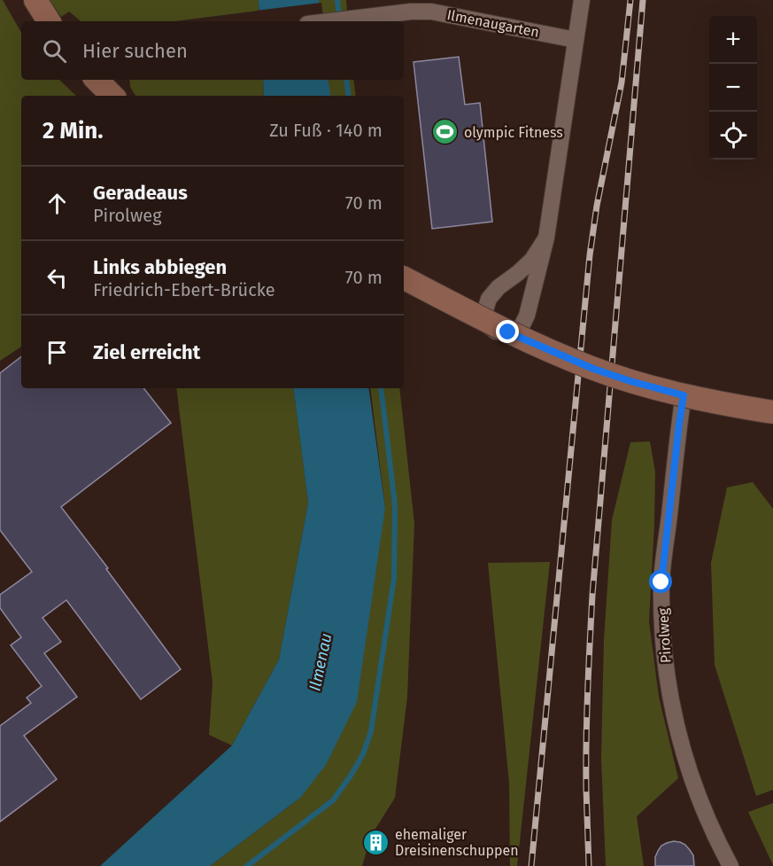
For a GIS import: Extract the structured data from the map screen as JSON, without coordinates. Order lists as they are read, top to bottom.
{
  "streets": {
    "street": ["Ilmenaugarten", "Pirolweg"]
  },
  "water": ["Ilmenau"],
  "places": {
    "sports": ["olympic Fitness"],
    "building": ["ehemaliger Dreisinenschuppen"]
  },
  "page": {
    "map_buttons": ["+", "−"],
    "search": "Hier suchen",
    "heading": ["2 Min.", "Zu Fuß · 140 m"],
    "list": [
      ["Geradeaus", "Pirolweg", "70 m"],
      ["Links abbiegen", "Friedrich-Ebert-Brücke", "70 m"],
      "Ziel erreicht"
    ]
  }
}
